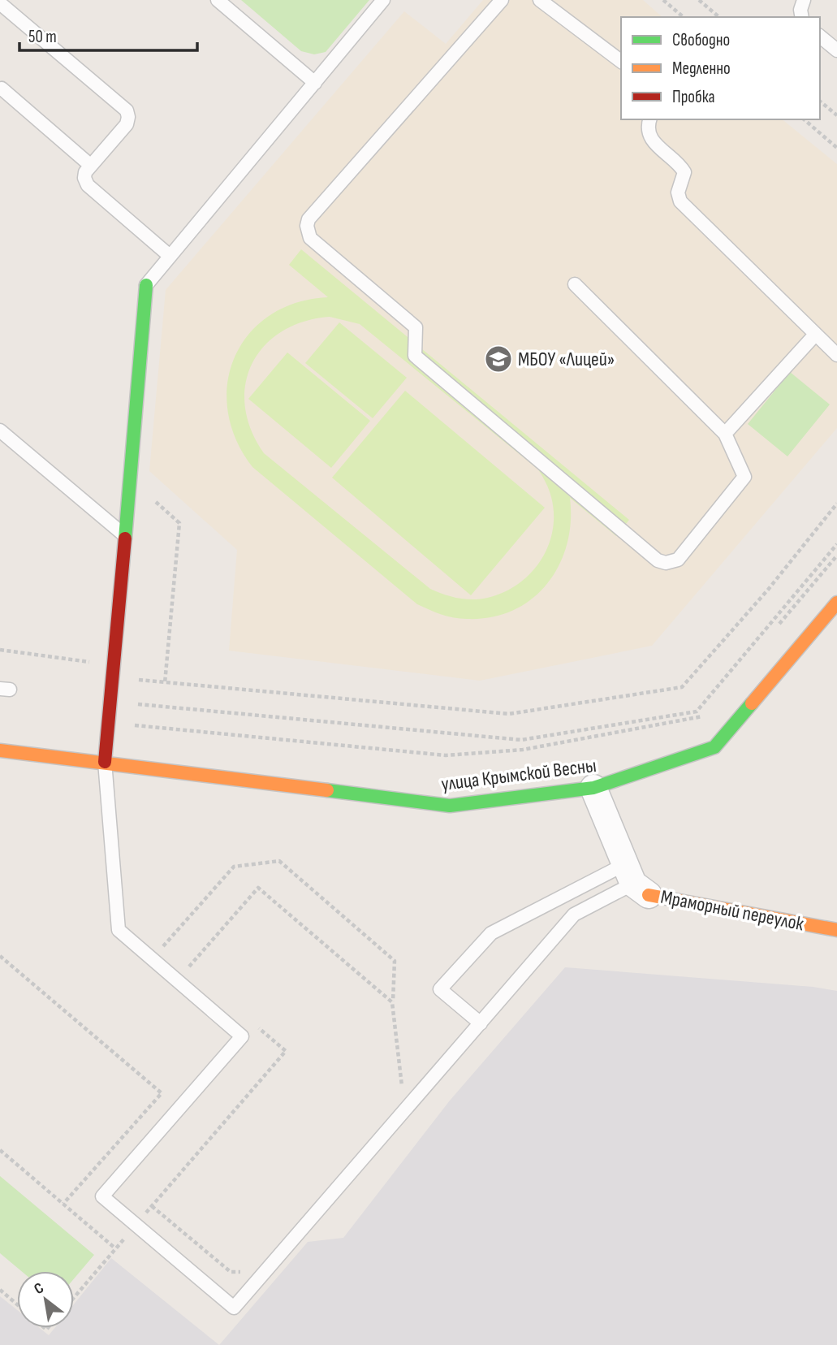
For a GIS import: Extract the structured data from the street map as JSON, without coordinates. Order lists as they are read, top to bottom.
{
  "streets": {
    "street": ["улица Крымской Весны", "Мраморный переулок"]
  },
  "places": {
    "school or university": ["МБОУ «Лицей»"]
  },
  "legend": ["Свободно", "Медленно", "Пробка"],
  "scale_bar": "50 m",
  "north": "top left"
}
